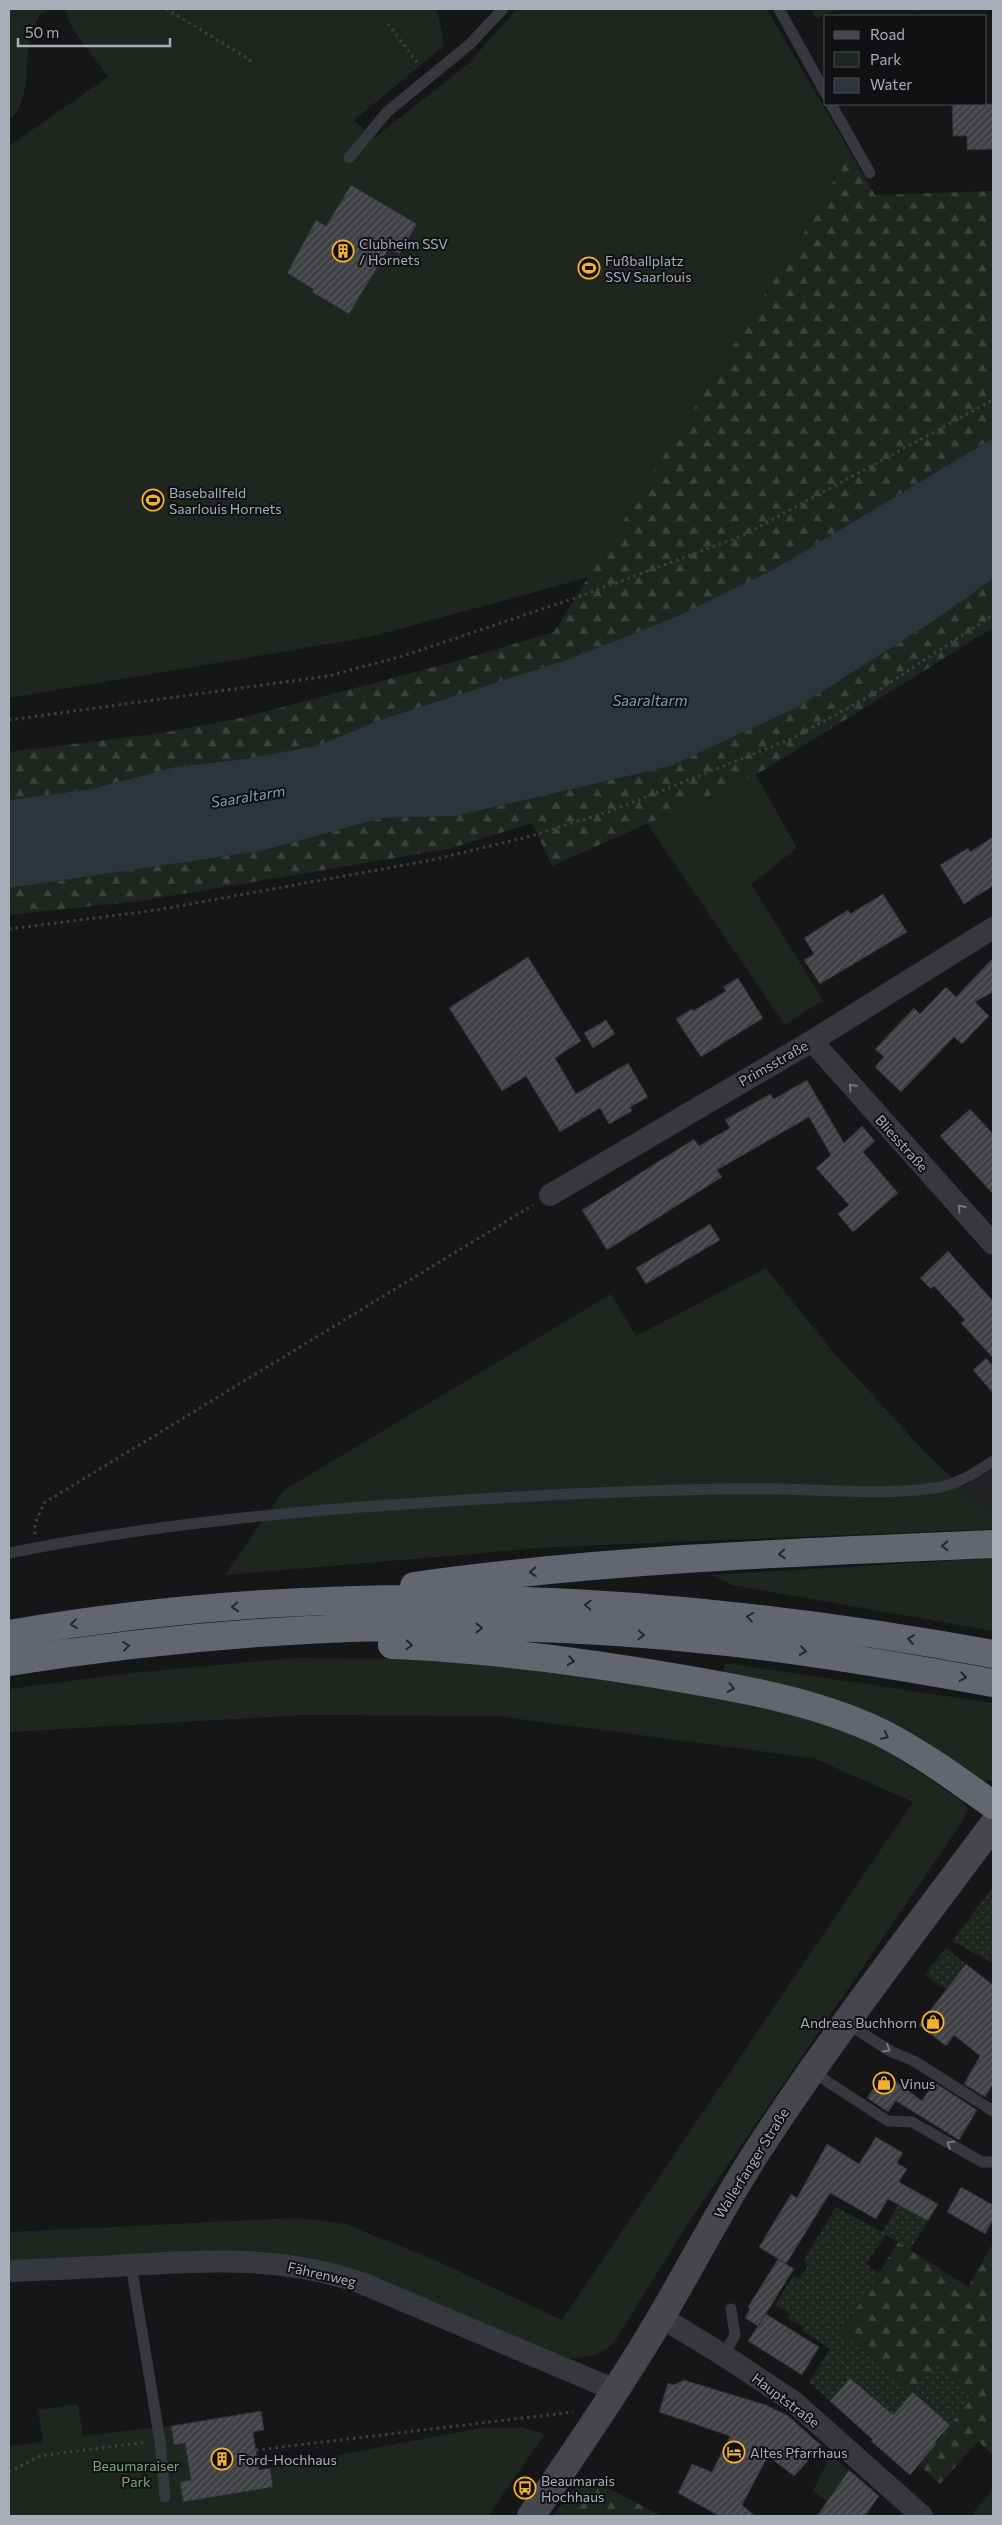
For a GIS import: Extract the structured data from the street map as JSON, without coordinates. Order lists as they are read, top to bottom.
{
  "streets": {
    "main road": ["Wallerfanger Straße"],
    "street": [
      "Primsstraße",
      "Bliesstraße",
      "Fährenweg",
      "Hauptstraße"
    ]
  },
  "crossings": [
    ["Primsstraße", "Bliesstraße"],
    ["Wallerfanger Straße", "Fährenweg"],
    ["Wallerfanger Straße", "Hauptstraße"]
  ],
  "one_way": ["Bliesstraße"],
  "water": ["Saaraltarm"],
  "parks": ["Beaumaraiser Park"],
  "places": {
    "building": ["Clubheim SSV / Hornets", "Ford-Hochhaus"],
    "sports": ["Fußballplatz SSV Saarlouis", "Baseballfeld Saarlouis Hornets"],
    "shop": ["Andreas Buchhorn", "Vinus"],
    "hotel": ["Altes Pfarrhaus"],
    "bus stop": ["Beaumarais Hochhaus"]
  },
  "legend": ["Road", "Park", "Water"],
  "scale_bar": "50 m"
}
